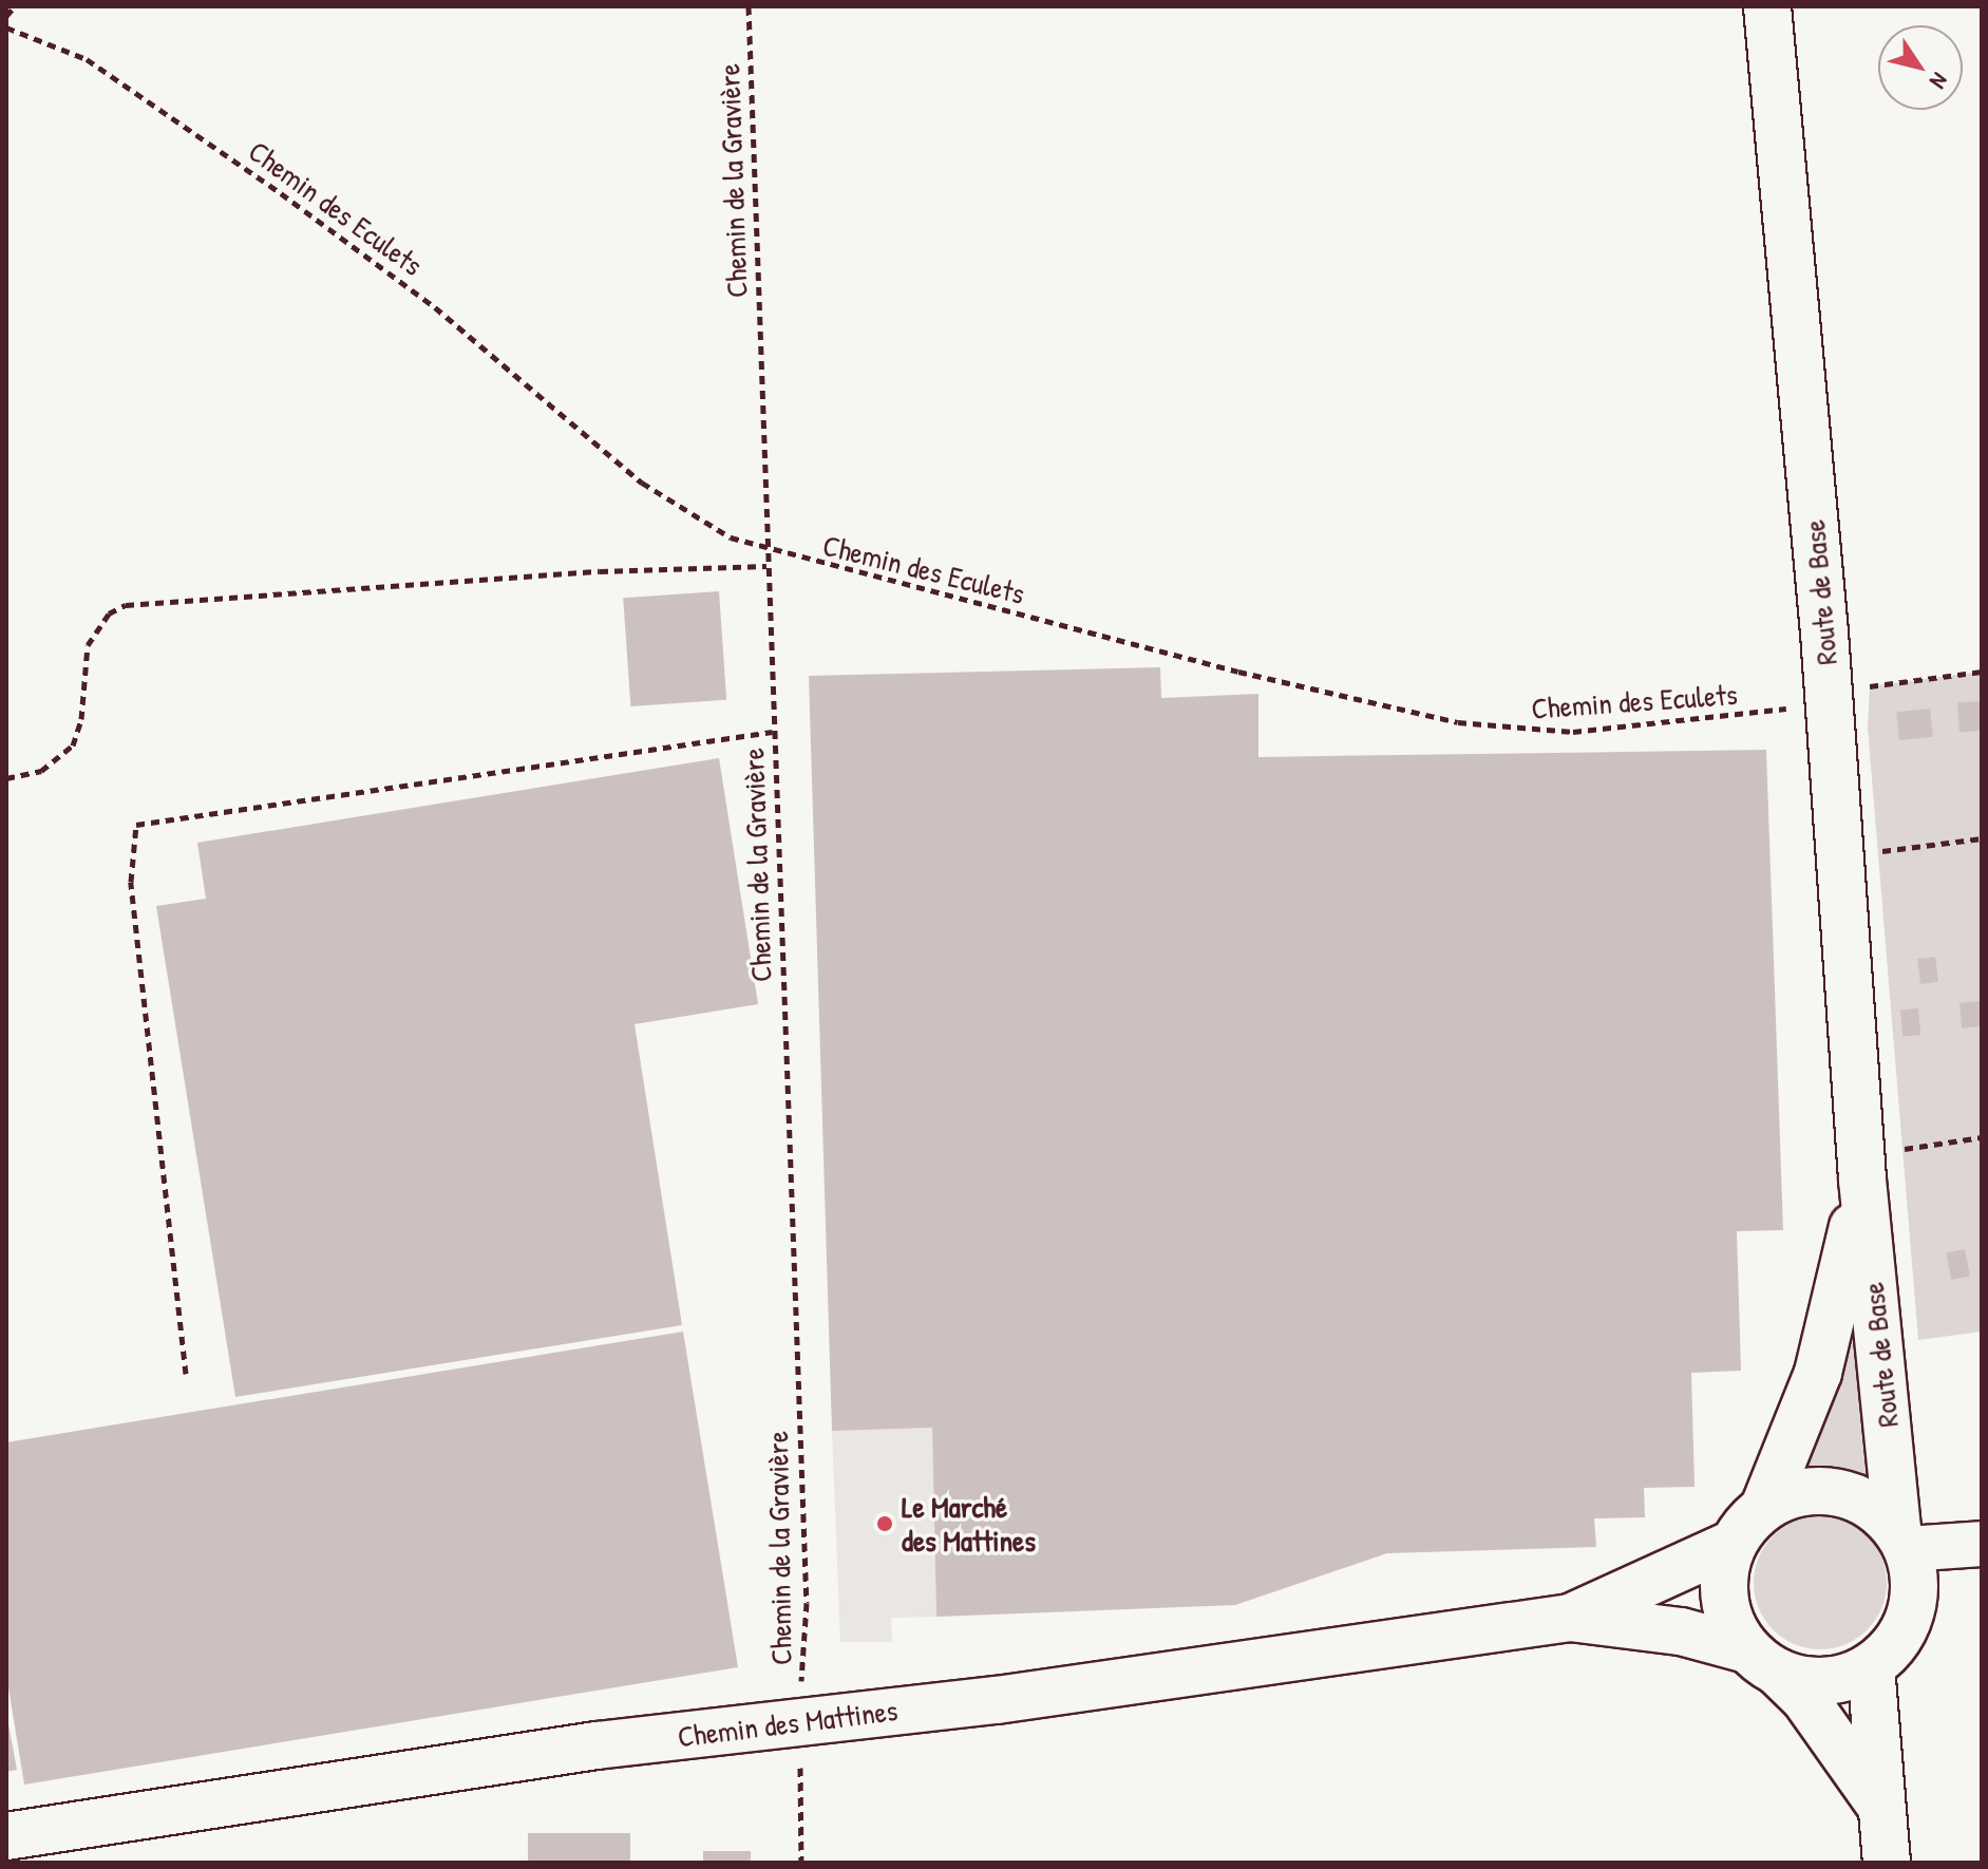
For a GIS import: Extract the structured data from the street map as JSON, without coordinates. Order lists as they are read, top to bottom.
{
  "streets": {
    "main road": ["Route de Base", "Chemin des Mattines"],
    "path": ["Chemin de la Gravière", "Chemin des Eculets"]
  },
  "crossings": [
    ["Chemin de la Gravière", "Chemin des Eculets"],
    ["Chemin de la Gravière", "Chemin des Mattines"],
    ["Chemin des Eculets", "Route de Base"],
    ["Route de Base", "Chemin des Mattines"]
  ],
  "places": ["Le Marché des Mattines"],
  "north": "bottom right"
}
